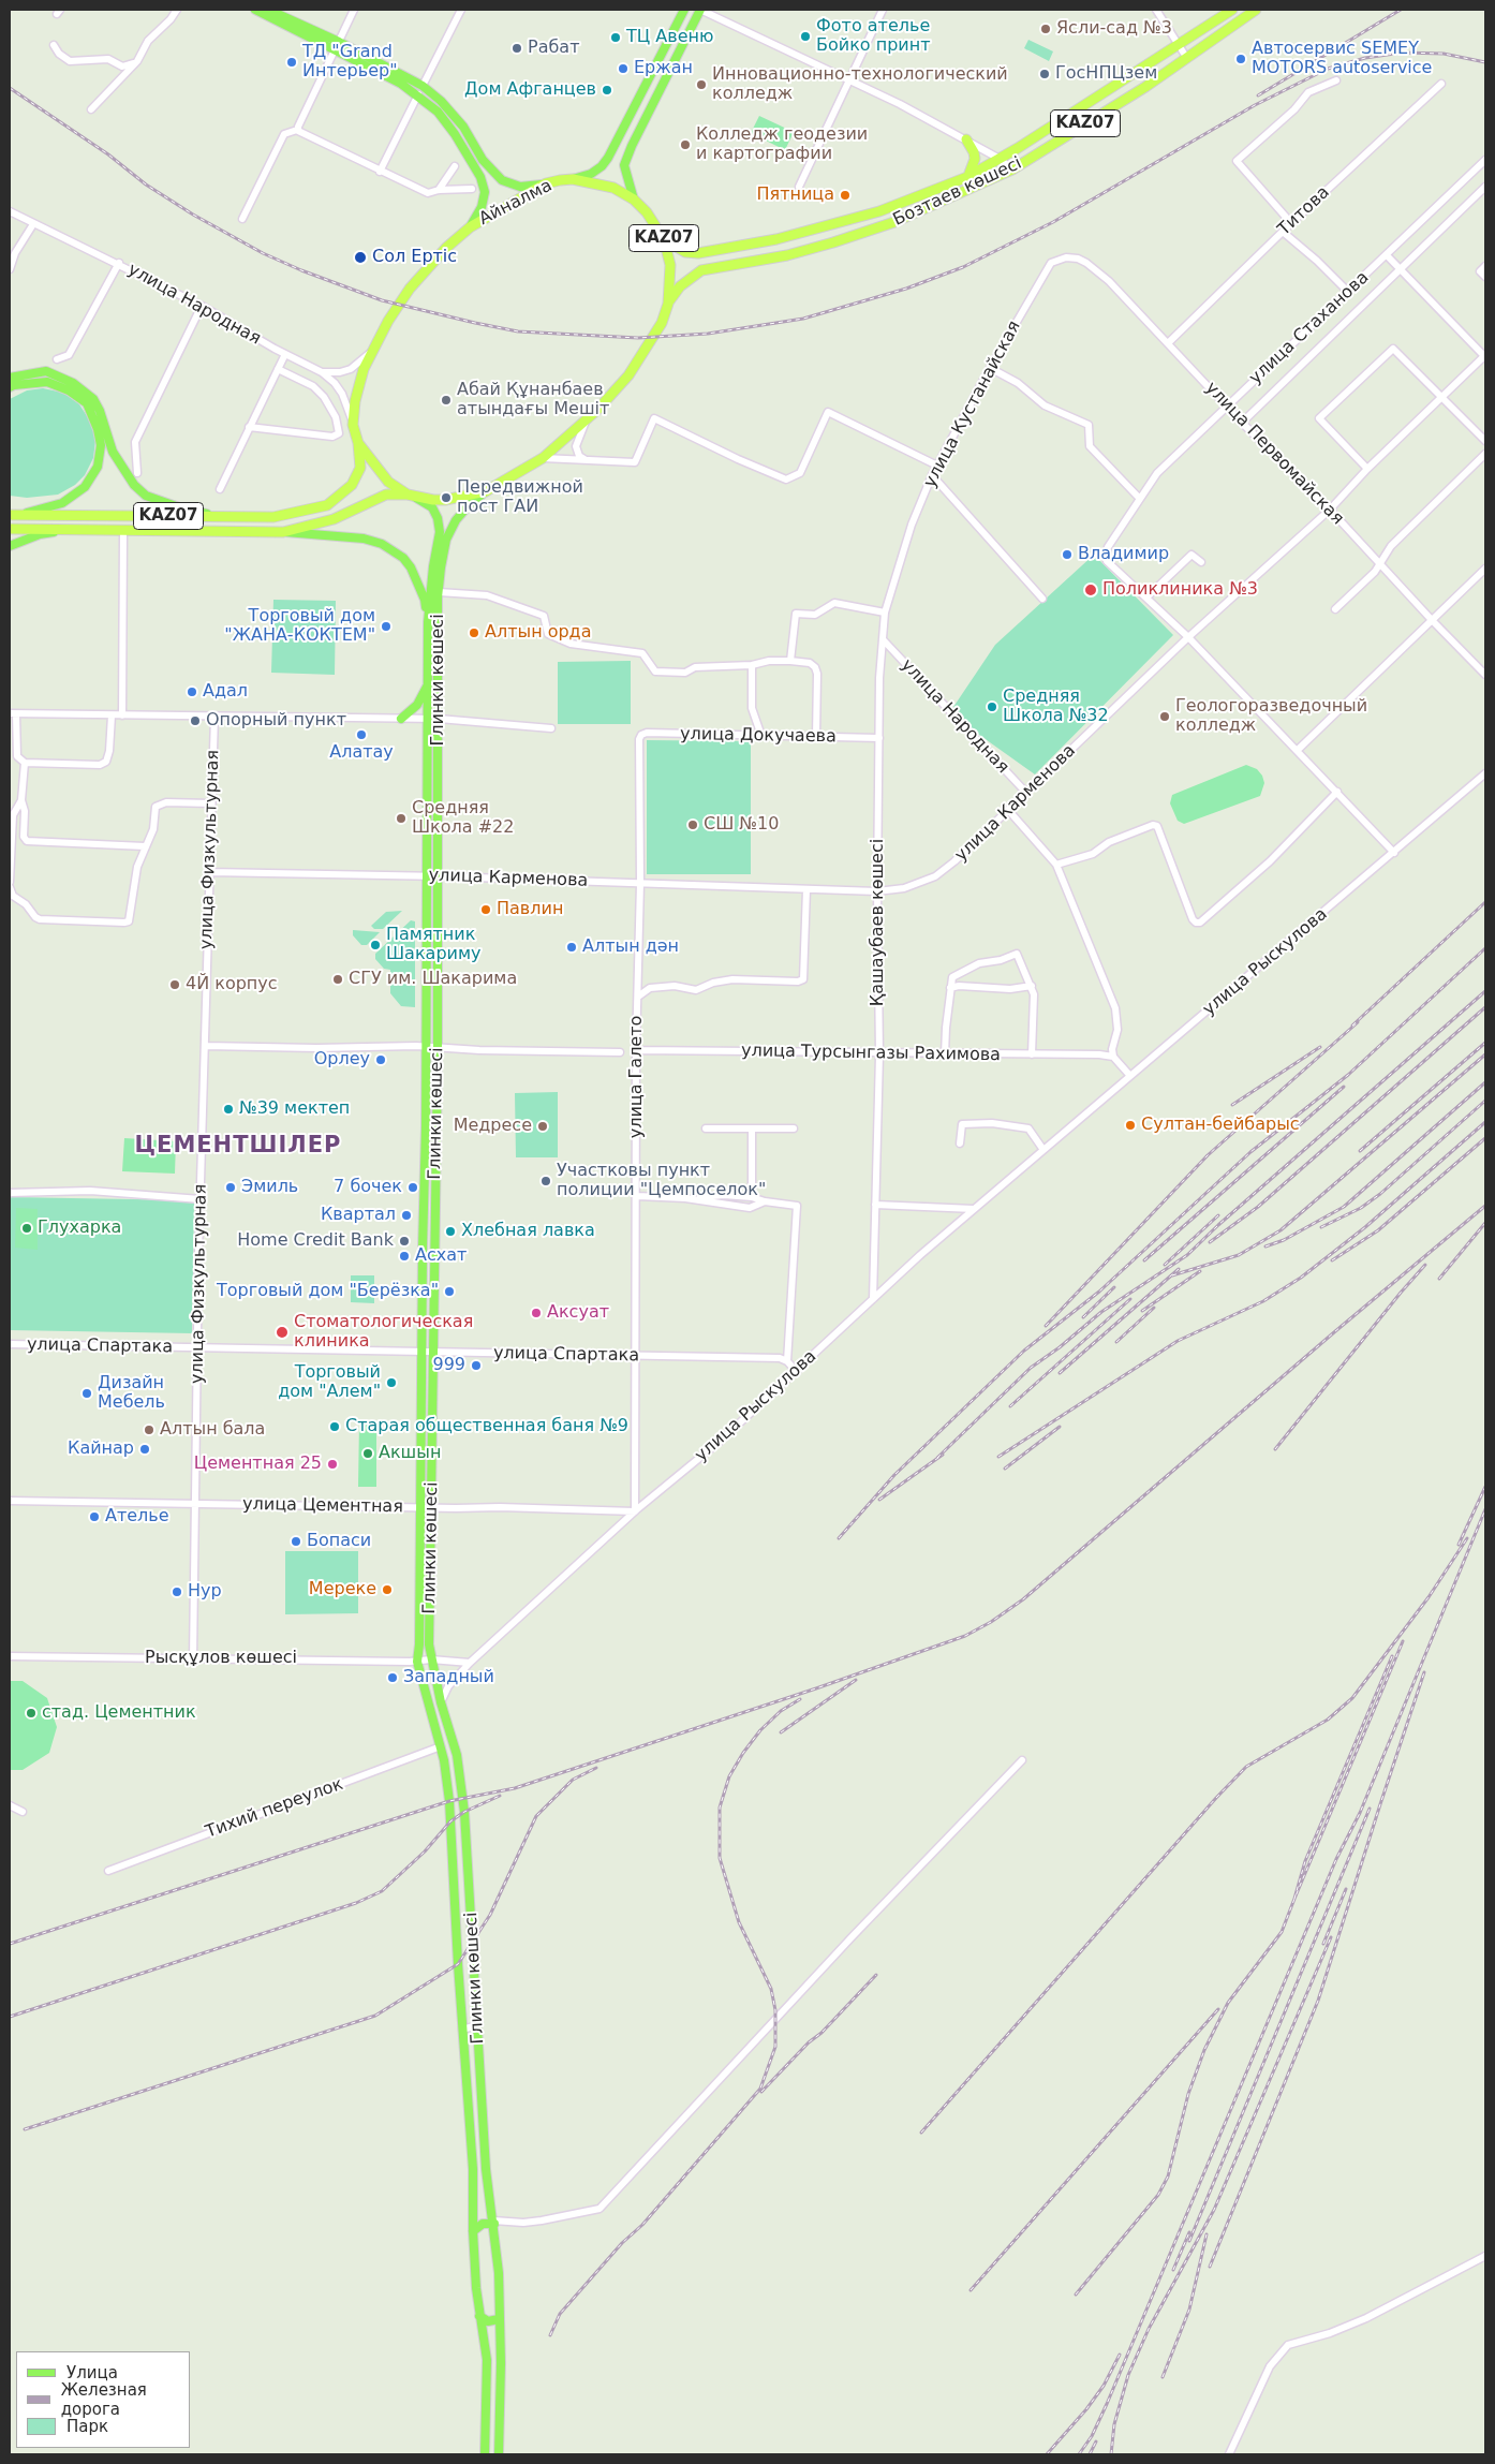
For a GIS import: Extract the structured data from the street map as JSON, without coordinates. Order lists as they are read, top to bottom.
{
  "streets": {
    "highway": ["KAZ07", "Бозтаев көшесі", "Айналма"],
    "main road": ["Глинки көшесі"],
    "street": [
      "Титова",
      "улица Народная",
      "улица Стаханова",
      "улица Кустанайская",
      "улица Первомайская",
      "улица Докучаева",
      "улица Карменова",
      "улица Физкультурная",
      "Қашаубаев көшесі",
      "улица Рыскулова",
      "улица Турсынгазы Рахимова",
      "улица Галето",
      "улица Спартака",
      "улица Цементная",
      "Рысқұлов көшесі",
      "Тихий переулок"
    ]
  },
  "crossings": [
    ["KAZ07", "Айналма"],
    ["KAZ07", "Глинки көшесі"],
    ["Бозтаев көшесі", "Айналма"],
    ["Айналма", "улица Народная"],
    ["Айналма", "Глинки көшесі"],
    ["Титова", "улица Первомайская"],
    ["улица Народная", "улица Карменова"],
    ["улица Народная", "Қашаубаев көшесі"],
    ["улица Стаханова", "улица Первомайская"],
    ["улица Кустанайская", "улица Первомайская"],
    ["улица Кустанайская", "Қашаубаев көшесі"],
    ["улица Первомайская", "улица Карменова"],
    ["Глинки көшесі", "улица Карменова"],
    ["Глинки көшесі", "улица Рыскулова"],
    ["Глинки көшесі", "улица Спартака"],
    ["Глинки көшесі", "улица Цементная"],
    ["Глинки көшесі", "Рысқұлов көшесі"],
    ["Глинки көшесі", "Тихий переулок"],
    ["улица Докучаева", "Қашаубаев көшесі"],
    ["улица Докучаева", "улица Галето"],
    ["улица Карменова", "улица Физкультурная"],
    ["улица Карменова", "Қашаубаев көшесі"],
    ["улица Карменова", "улица Галето"],
    ["улица Физкультурная", "улица Спартака"],
    ["улица Физкультурная", "улица Цементная"],
    ["улица Физкультурная", "Рысқұлов көшесі"],
    ["Қашаубаев көшесі", "улица Рыскулова"],
    ["Қашаубаев көшесі", "улица Турсынгазы Рахимова"],
    ["улица Рыскулова", "улица Галето"],
    ["улица Рыскулова", "улица Цементная"],
    ["улица Турсынгазы Рахимова", "улица Галето"],
    ["улица Галето", "улица Спартака"],
    ["улица Галето", "улица Цементная"]
  ],
  "districts": ["ЦЕМЕНТШІЛЕР"],
  "places": [
    "Ясли-сад №3",
    "Фото ателье Бойко принт",
    "ТЦ Авеню",
    "Рабат",
    "Автосервис SEMEY MOTORS autoservice",
    "ТД \"Grand Интерьер\"",
    "Ержан",
    "ГосНПЦзем",
    "Инновационно-технологический колледж",
    "Дом Афганцев",
    "Колледж геодезии и картографии",
    "Пятница",
    "Сол Ертіс",
    "Абай Құнанбаев атындағы Мешіт",
    "Передвижной пост ГАИ",
    "Владимир",
    "Поликлиника №3",
    "Торговый дом \"ЖАНА-КОКТЕМ\"",
    "Алтын орда",
    "Адал",
    "Средняя Школа №32",
    "Геологоразведочный колледж",
    "Опорный пункт",
    "Алатау",
    "Средняя Школа #22",
    "СШ №10",
    "Павлин",
    "Памятник Шакариму",
    "Алтын дән",
    "СГУ им. Шакарима",
    "4Й корпус",
    "Орлеу",
    "№39 мектеп",
    "Султан-бейбарыс",
    "Медресе",
    "Участковы пункт полиции \"Цемпоселок\"",
    "Эмиль",
    "7 бочек",
    "Квартал",
    "Глухарка",
    "Хлебная лавка",
    "Home Credit Bank",
    "Асхат",
    "Торговый дом \"Берёзка\"",
    "Аксуат",
    "Стоматологическая клиника",
    "999",
    "Торговый дом \"Алем\"",
    "Дизайн Мебель",
    "Старая общественная баня №9",
    "Алтын бала",
    "Кайнар",
    "Акшын",
    "Цементная 25",
    "Ателье",
    "Бопаси",
    "Мереке",
    "Нур",
    "Западный",
    "стад. Цементник"
  ],
  "legend": ["Улица", "Железная дорога", "Парк"]
}
